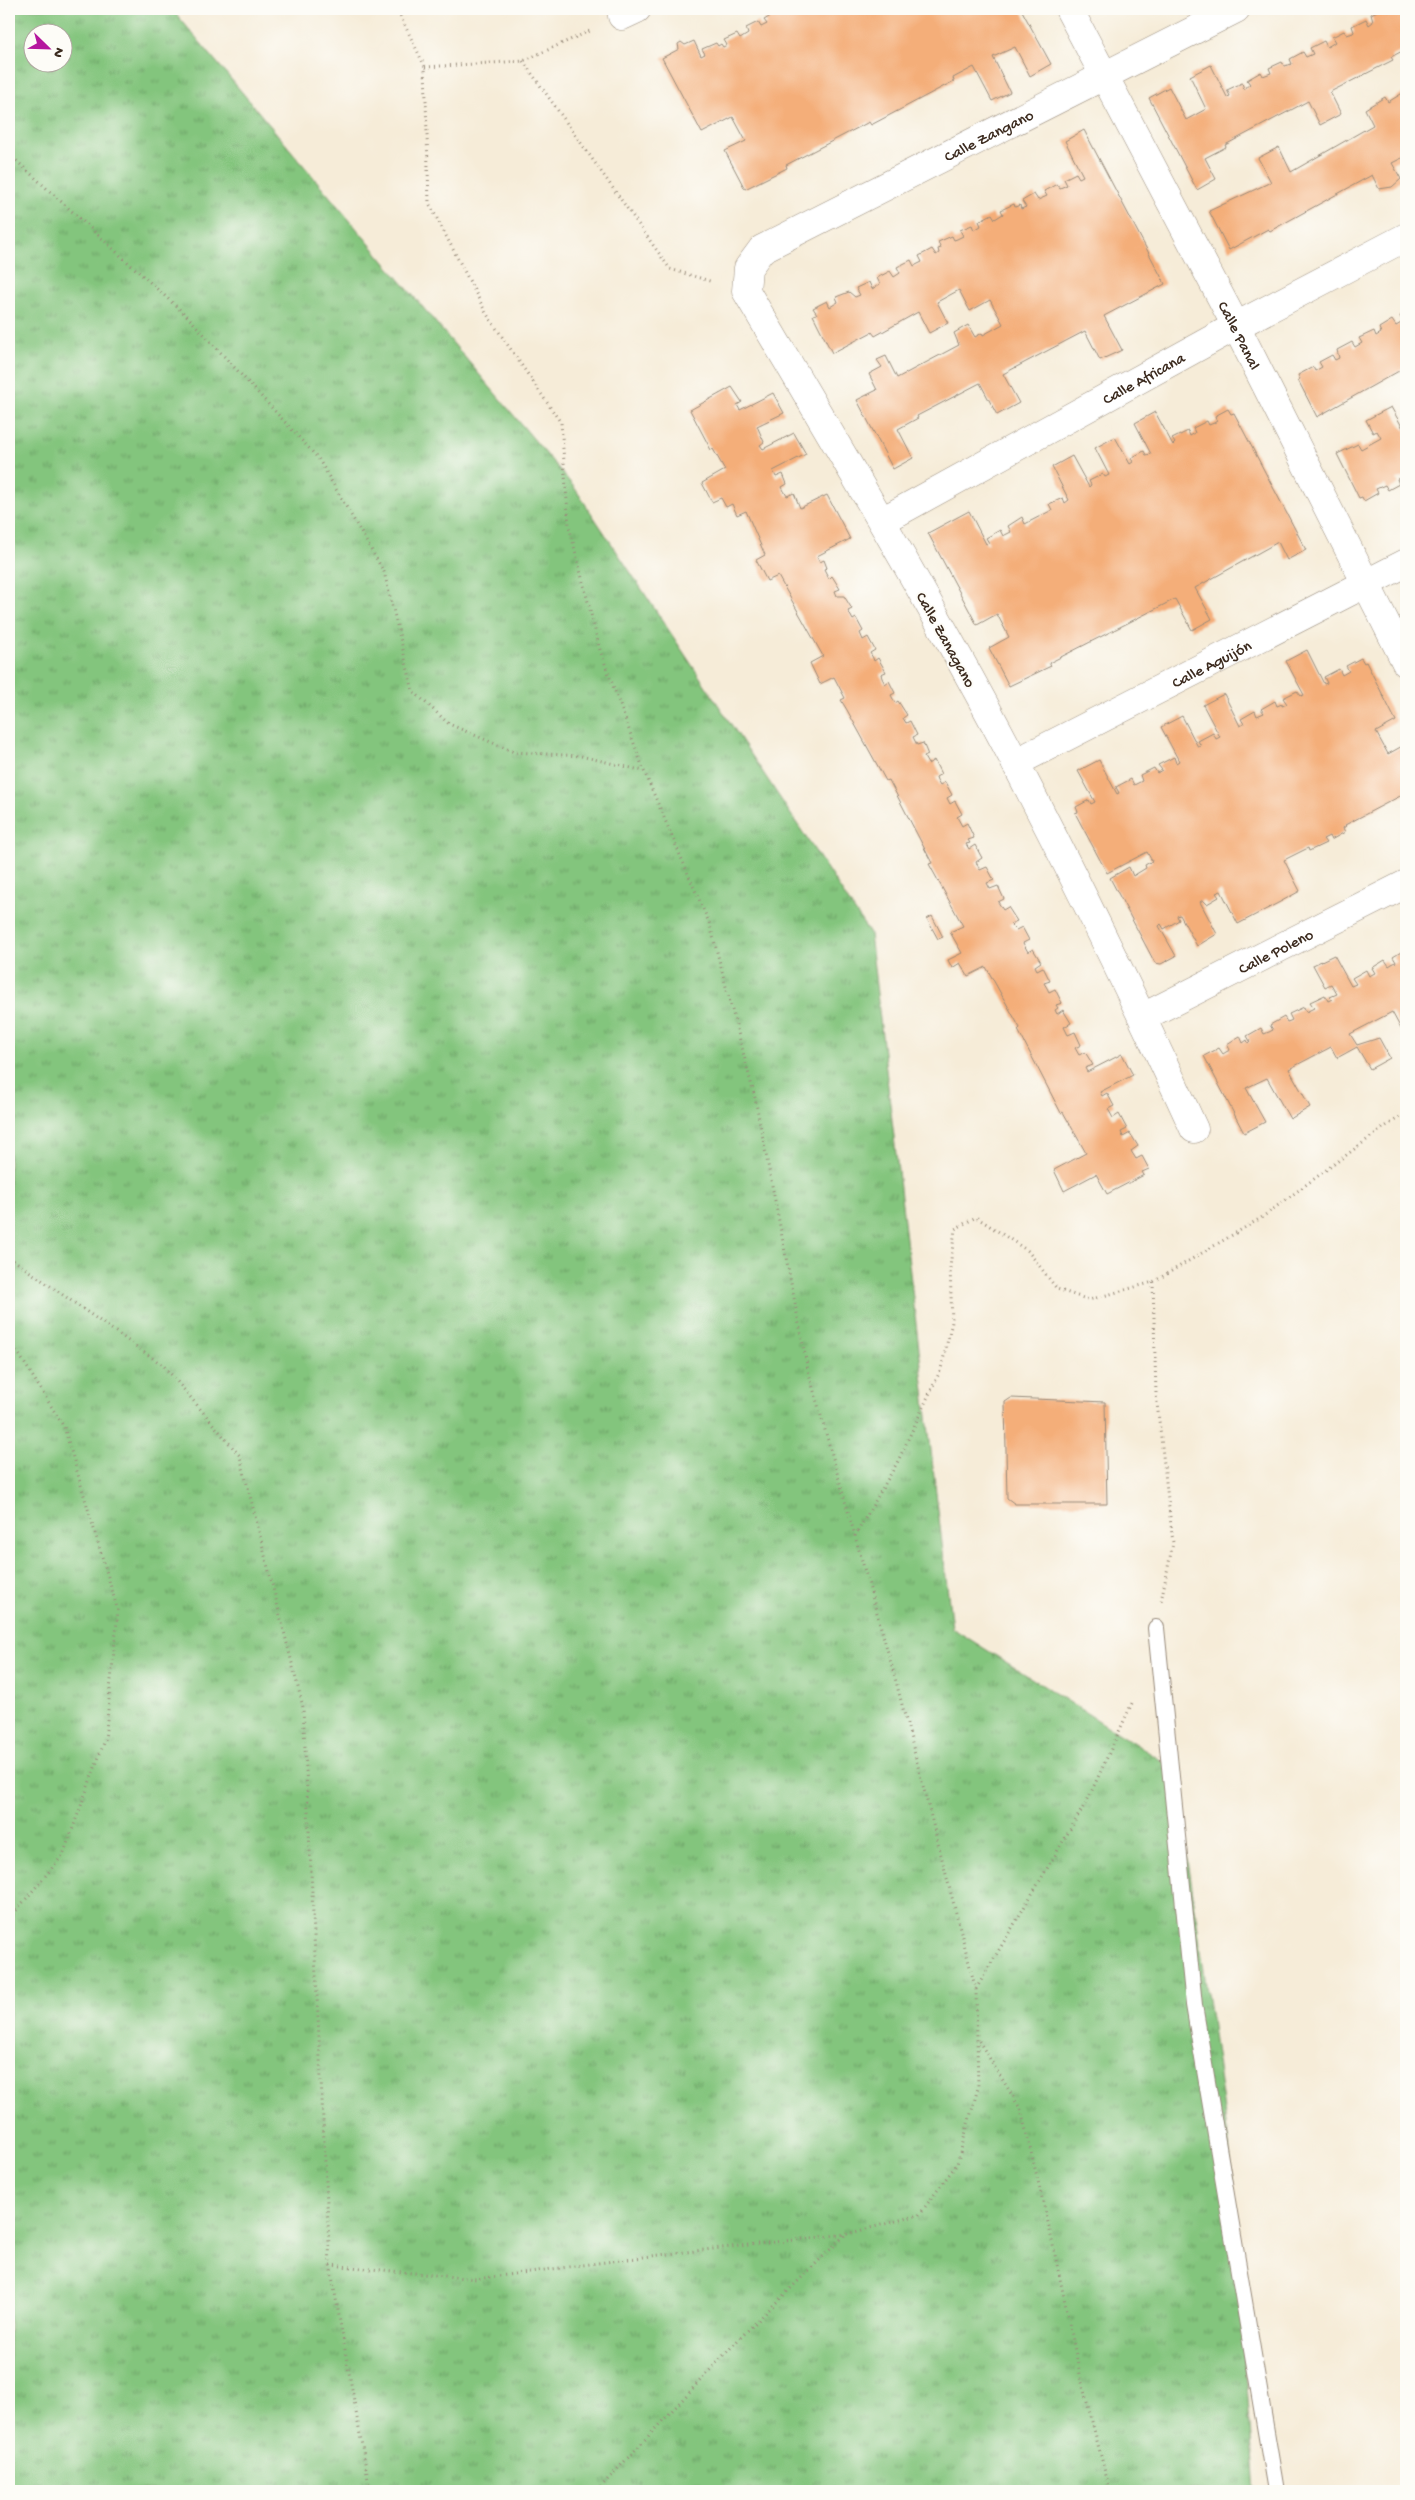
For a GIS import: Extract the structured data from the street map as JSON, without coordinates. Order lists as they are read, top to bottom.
{
  "streets": {
    "street": [
      "Calle Zangano",
      "Calle Panal",
      "Calle Africana",
      "Calle Zanagano",
      "Calle Aguijón",
      "Calle Poleno"
    ]
  },
  "crossings": [
    ["Calle Zangano", "Calle Panal"],
    ["Calle Zangano", "Calle Zanagano"],
    ["Calle Panal", "Calle Africana"],
    ["Calle Panal", "Calle Aguijón"],
    ["Calle Africana", "Calle Zanagano"],
    ["Calle Zanagano", "Calle Aguijón"],
    ["Calle Zanagano", "Calle Poleno"]
  ],
  "north": "bottom right"
}
